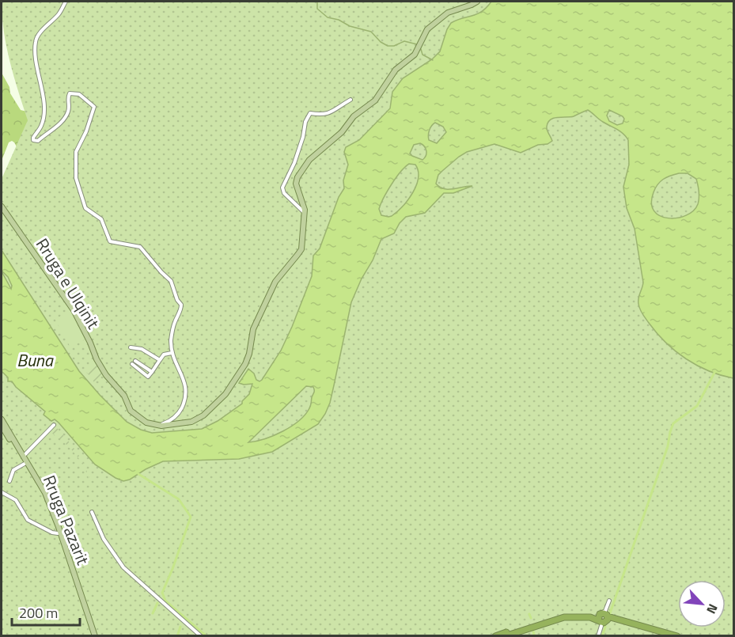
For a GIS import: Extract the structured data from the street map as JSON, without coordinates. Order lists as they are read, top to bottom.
{
  "streets": {
    "main road": ["Rruga e Ulqinit", "Rruga Pazarit"]
  },
  "water": ["Buna"],
  "scale_bar": "200 m",
  "north": "bottom right"
}
